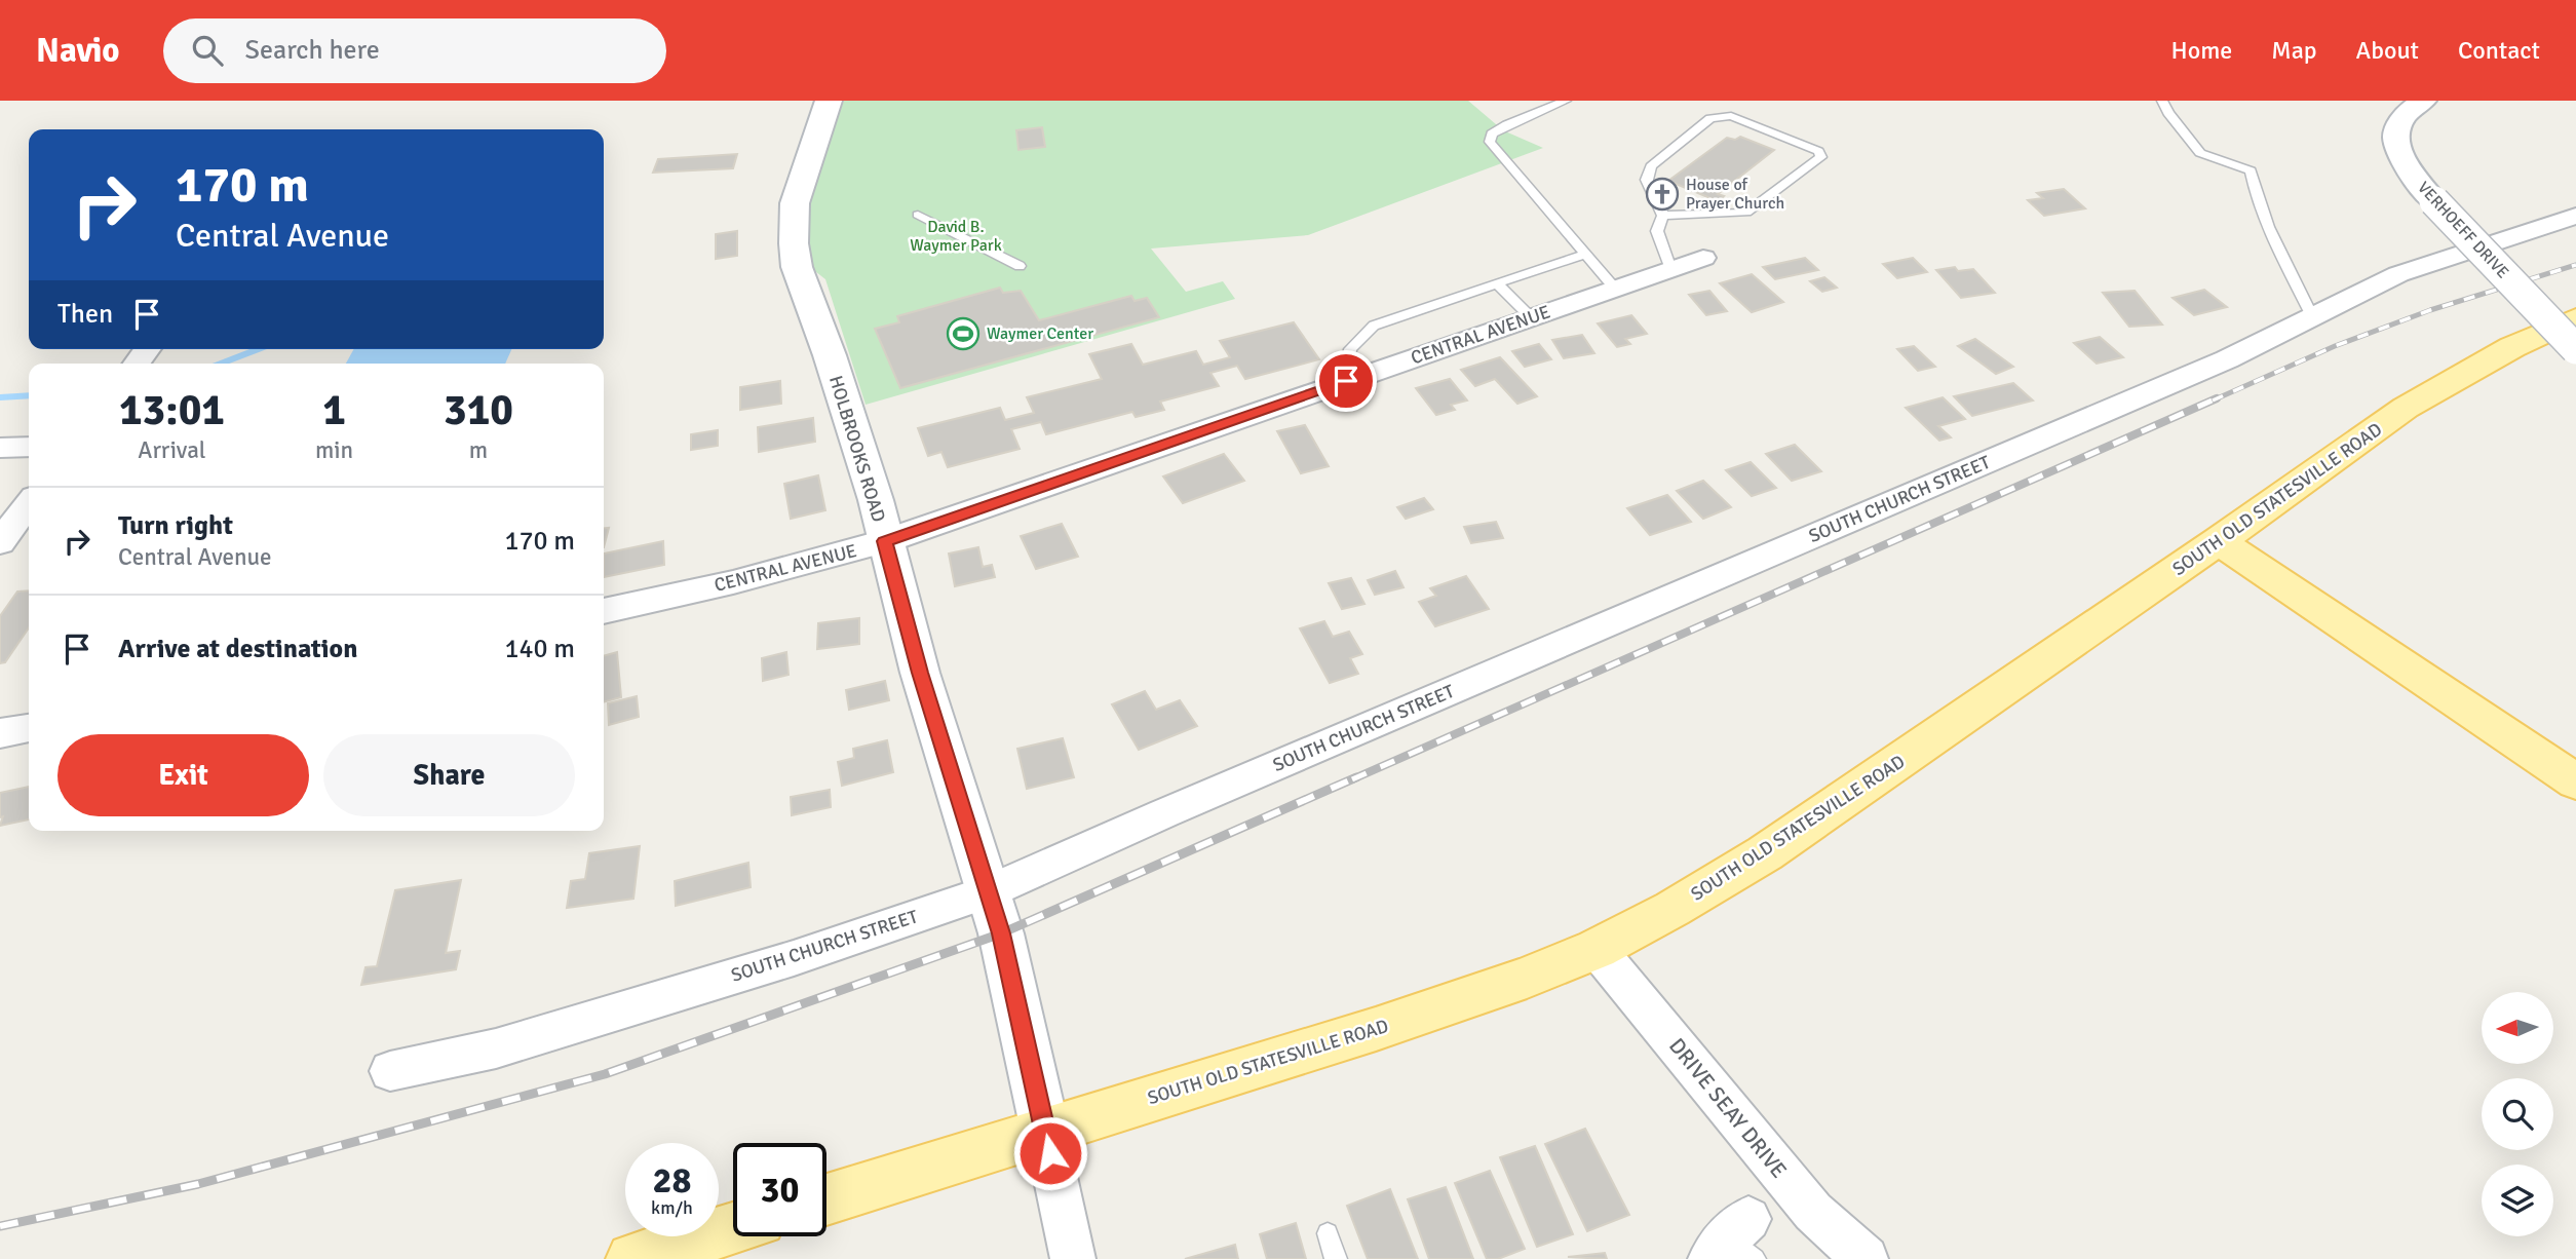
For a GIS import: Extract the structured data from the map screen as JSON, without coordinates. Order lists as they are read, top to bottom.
{
  "streets": {
    "main road": ["SOUTH OLD STATESVILLE ROAD"],
    "street": [
      "VERHOEFF DRIVE",
      "CENTRAL AVENUE",
      "HOLBROOKS ROAD",
      "SOUTH CHURCH STREET",
      "DRIVE SEAY DRIVE"
    ]
  },
  "crossings": [
    ["CENTRAL AVENUE", "HOLBROOKS ROAD"],
    ["HOLBROOKS ROAD", "SOUTH CHURCH STREET"],
    ["HOLBROOKS ROAD", "SOUTH OLD STATESVILLE ROAD"],
    ["SOUTH OLD STATESVILLE ROAD", "DRIVE SEAY DRIVE"]
  ],
  "parks": ["David B. Waymer Park"],
  "places": {
    "church": ["House of Prayer Church"],
    "sports": ["Waymer Center"]
  },
  "north": "left",
  "page": {
    "header": "Navio",
    "search": "Search here",
    "nav": [
      "Home",
      "Map",
      "About",
      "Contact"
    ],
    "turn": ["170 m", "Central Avenue"],
    "then": "Then",
    "eta": [
      "13:01",
      "Arrival",
      "1",
      "min",
      "310",
      "m"
    ],
    "list": [
      {
        "name": "Turn right",
        "note": "Central Avenue",
        "value": "170 m"
      },
      {
        "name": "Arrive at destination",
        "value": "140 m"
      }
    ],
    "buttons": ["Exit", "Share"],
    "speed": "28 km/h",
    "limit": "30"
  }
}
